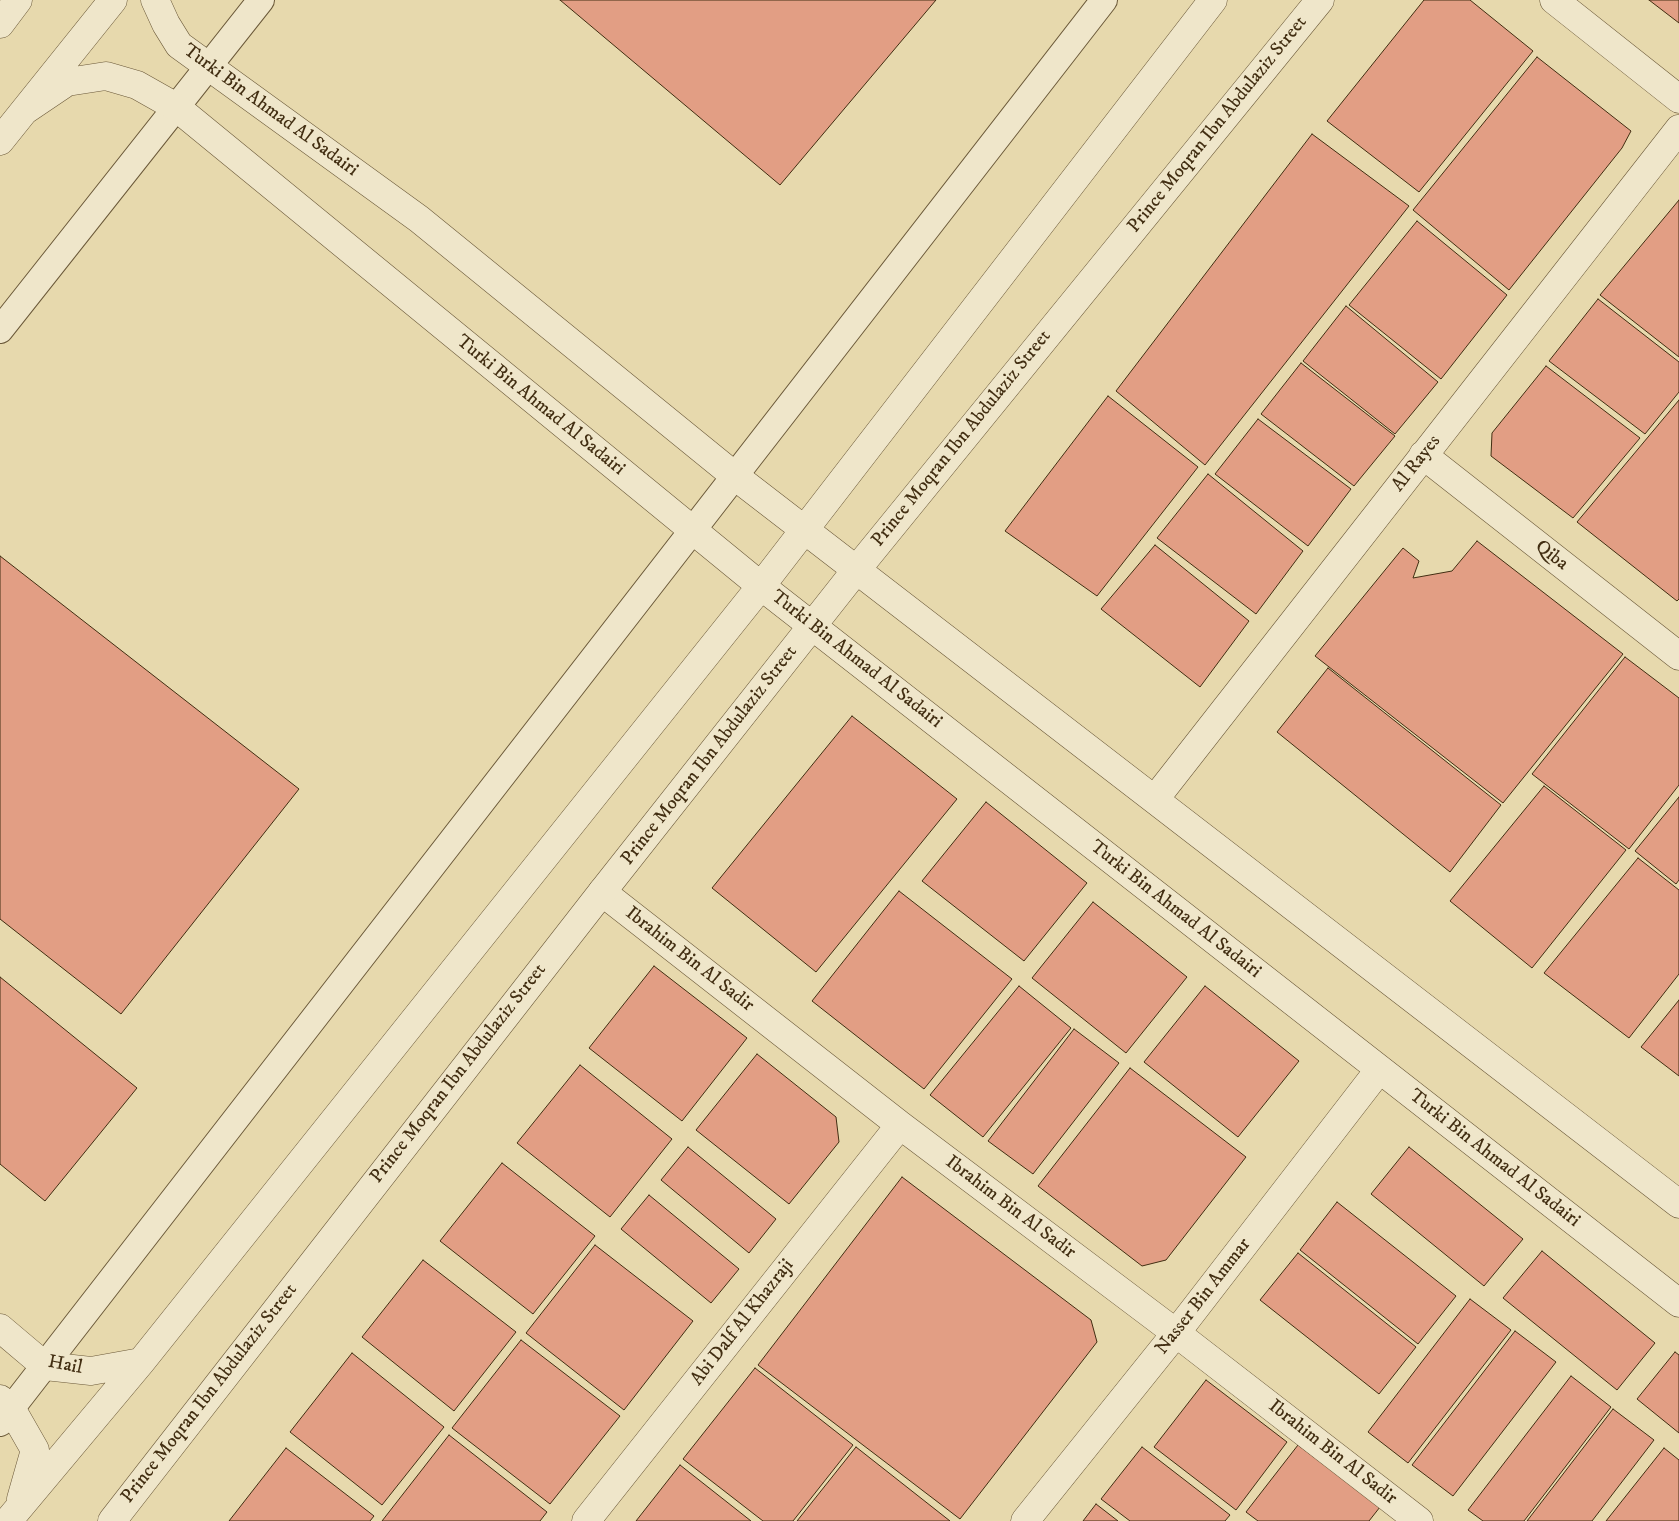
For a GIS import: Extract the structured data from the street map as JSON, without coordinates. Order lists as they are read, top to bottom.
{
  "streets": {
    "street": [
      "Turki Bin Ahmad Al Sadairi",
      "Prince Moqran Ibn Abdulaziz Street",
      "Al Rayes",
      "Qiba",
      "Ibrahim Bin Al Sadir",
      "Nasser Bin Ammar",
      "Abi Dalf Al Khazraji",
      "Hail"
    ]
  },
  "crossings": [
    ["Turki Bin Ahmad Al Sadairi", "Prince Moqran Ibn Abdulaziz Street"],
    ["Turki Bin Ahmad Al Sadairi", "Al Rayes"],
    ["Turki Bin Ahmad Al Sadairi", "Nasser Bin Ammar"],
    ["Prince Moqran Ibn Abdulaziz Street", "Ibrahim Bin Al Sadir"],
    ["Al Rayes", "Qiba"],
    ["Ibrahim Bin Al Sadir", "Nasser Bin Ammar"],
    ["Ibrahim Bin Al Sadir", "Abi Dalf Al Khazraji"]
  ]
}
